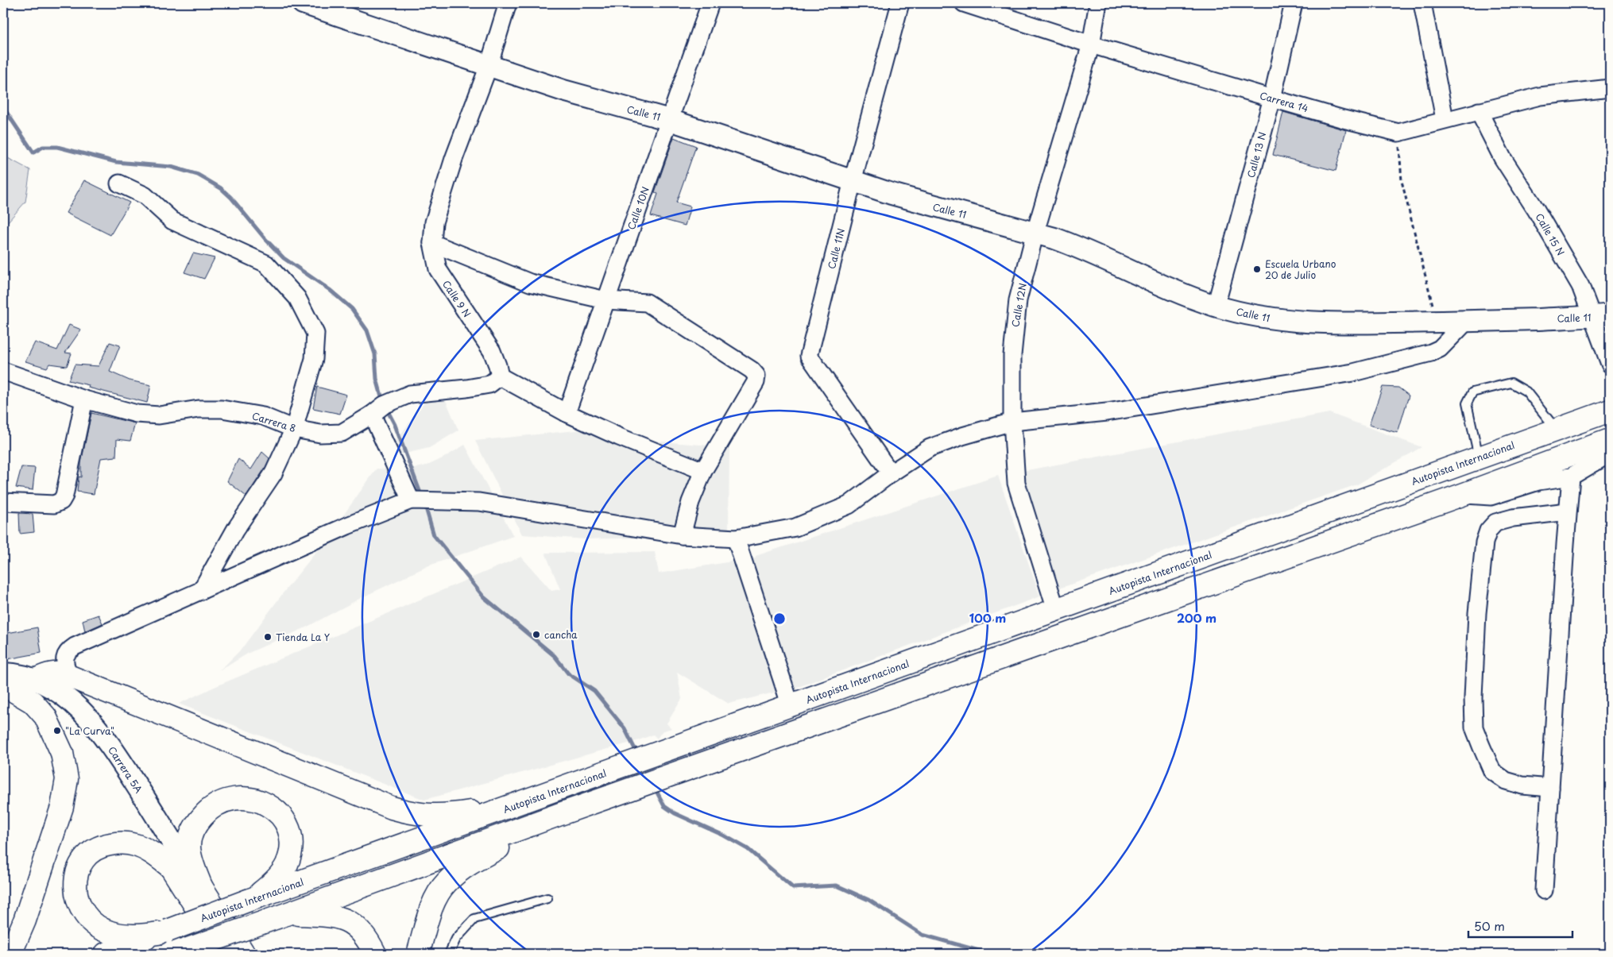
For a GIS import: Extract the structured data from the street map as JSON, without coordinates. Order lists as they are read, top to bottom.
{
  "streets": {
    "main road": ["Autopista Internacional"],
    "street": [
      "Carrera 14",
      "Calle 11",
      "Calle 13 N",
      "Calle 10N",
      "Calle 15 N",
      "Calle 11N",
      "Calle 9 N",
      "Calle 12N",
      "Carrera 8",
      "Carrera 5A"
    ]
  },
  "crossings": [
    ["Carrera 14", "Calle 13 N"],
    ["Carrera 14", "Calle 12N"],
    ["Calle 11", "Calle 13 N"],
    ["Calle 11", "Calle 10N"],
    ["Calle 11", "Calle 15 N"],
    ["Calle 11", "Calle 11N"],
    ["Calle 11", "Calle 9 N"],
    ["Calle 11", "Calle 12N"],
    ["Calle 9 N", "Carrera 8"],
    ["Calle 12N", "Autopista Internacional"]
  ],
  "places": [
    "Escuela Urbano 20 de Julio",
    "cancha",
    "Tienda La Y",
    "\"La Curva\""
  ],
  "scale_bar": "50 m",
  "rings": ["100 m", "200 m"]
}
